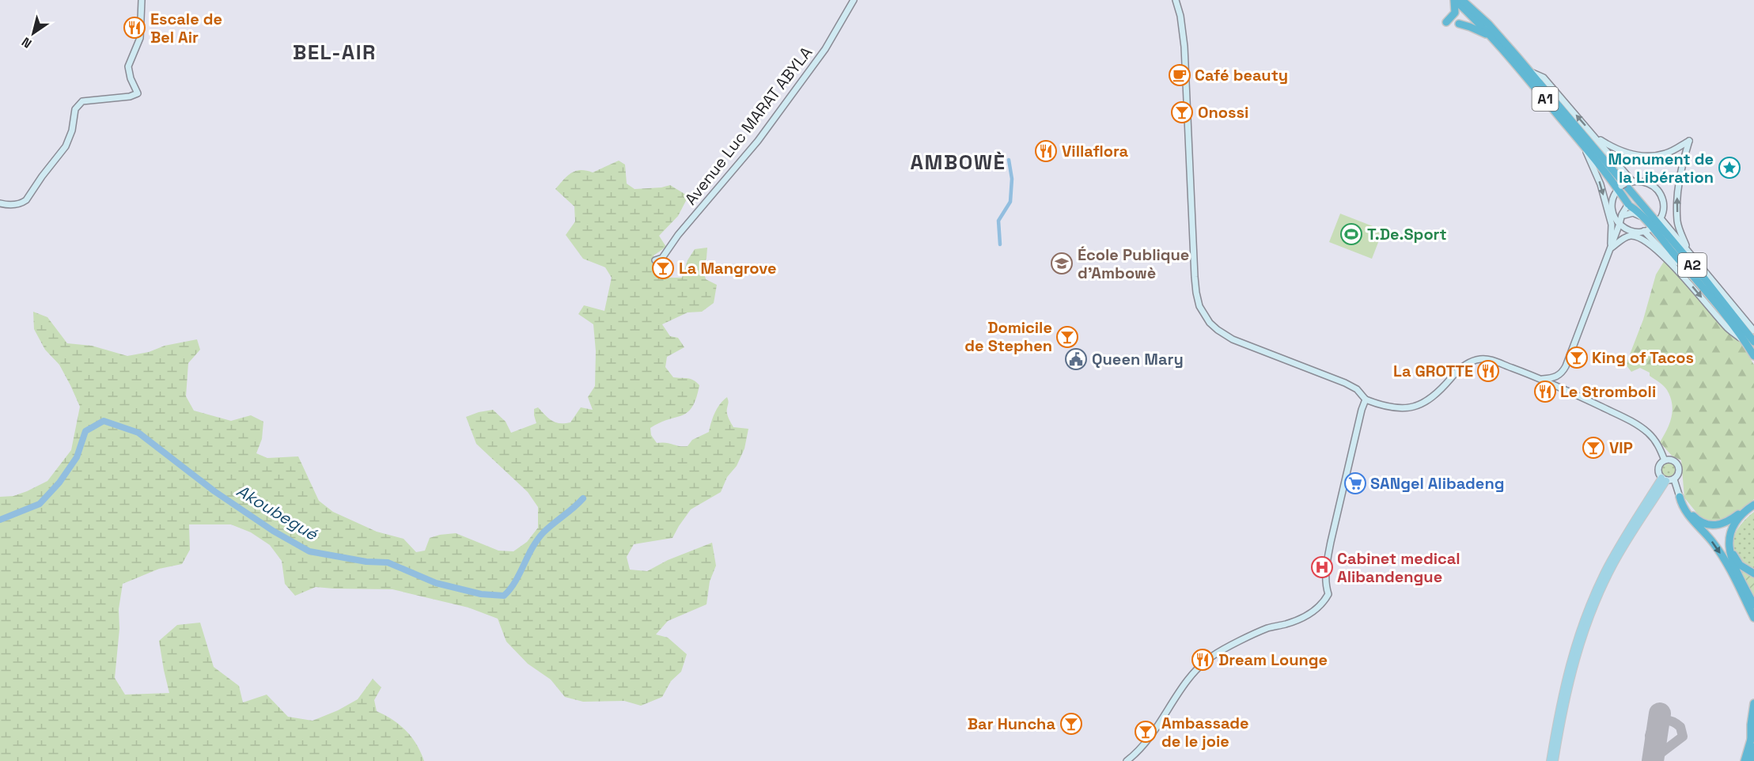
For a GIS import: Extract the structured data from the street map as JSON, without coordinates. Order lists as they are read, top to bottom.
{
  "streets": {
    "highway": ["A1", "A2"],
    "main road": ["Avenue Luc MARAT ABYLA"]
  },
  "crossings": [
    ["A1", "A2"]
  ],
  "districts": ["BEL-AIR", "AMBOWÈ"],
  "water": ["Akoubegué"],
  "places": {
    "restaurant": [
      "Escale de Bel Air",
      "Villaflora",
      "La GROTTE",
      "Le Stromboli",
      "Dream Lounge"
    ],
    "cafe": ["Café beauty"],
    "bar": [
      "Onossi",
      "La Mangrove",
      "Domicile de Stephen",
      "King of Tacos",
      "VIP",
      "Bar Huncha",
      "Ambassade de le joie"
    ],
    "place": ["Monument de la Libération"],
    "sports": ["T.De.Sport"],
    "school or university": ["École Publique d’Ambowè"],
    "public building": ["Queen Mary"],
    "supermarket": ["SANgel Alibadeng"],
    "hospital": ["Cabinet medical Alibandengue"]
  },
  "north": "bottom left"
}
